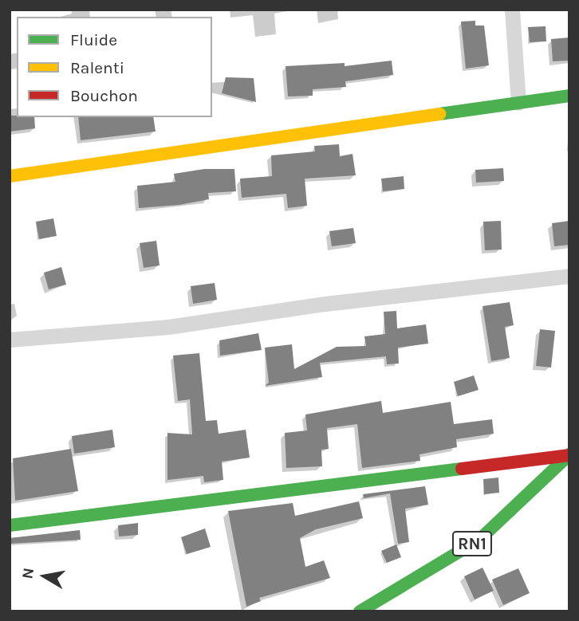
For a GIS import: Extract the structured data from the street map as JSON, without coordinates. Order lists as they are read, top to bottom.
{
  "streets": {
    "main road": ["RN1"]
  },
  "legend": ["Fluide", "Ralenti", "Bouchon"],
  "north": "left"
}
